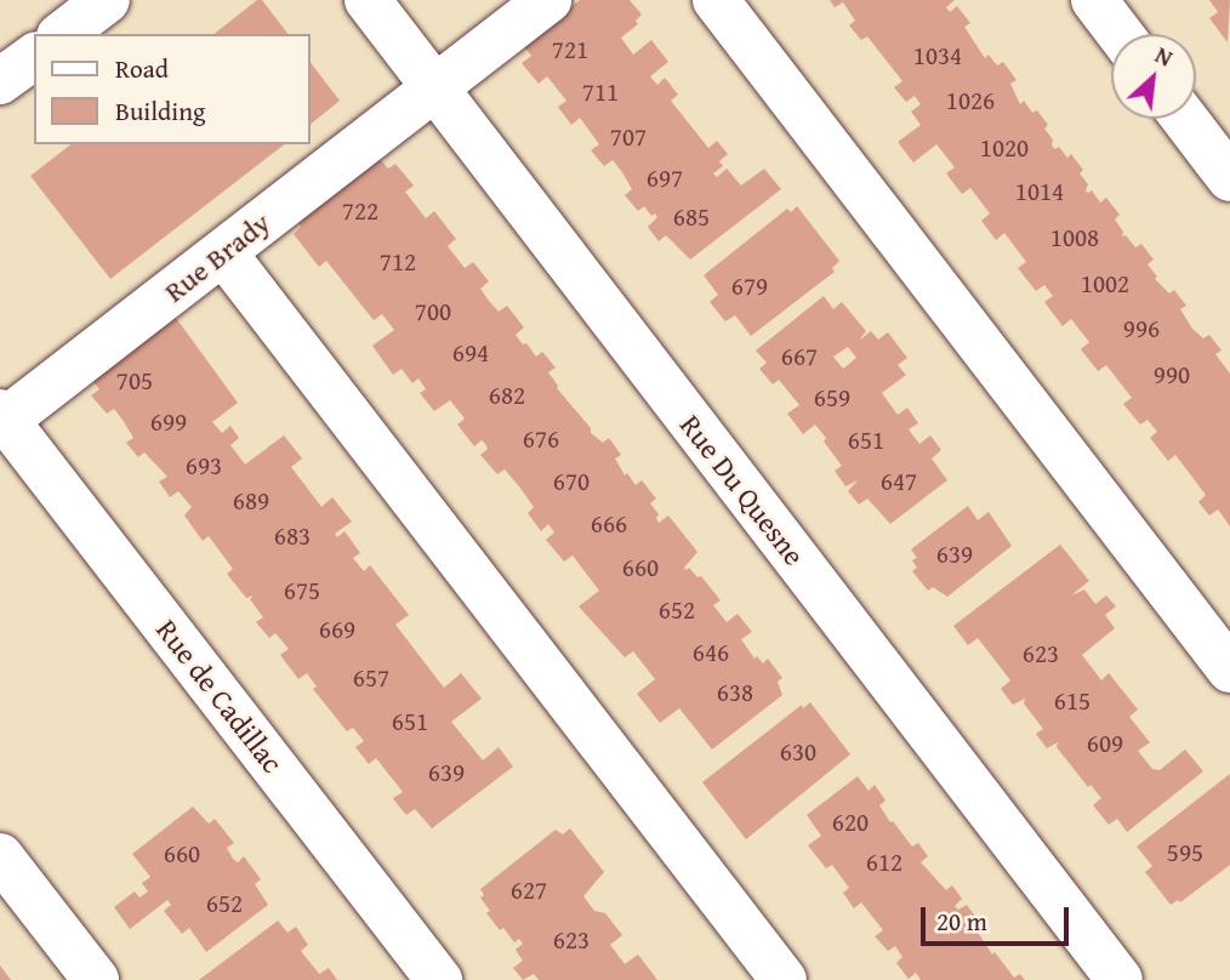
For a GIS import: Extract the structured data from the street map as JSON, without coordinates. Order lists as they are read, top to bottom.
{
  "streets": {
    "street": ["Rue Brady", "Rue Du Quesne", "Rue de Cadillac"]
  },
  "crossings": [
    ["Rue Brady", "Rue Du Quesne"],
    ["Rue Brady", "Rue de Cadillac"]
  ],
  "house_numbers": [
    "721",
    "1034",
    "711",
    "1026",
    "707",
    "1020",
    "697",
    "1014",
    "722",
    "685",
    "1008",
    "712",
    "1002",
    "679",
    "700",
    "996",
    "694",
    "667",
    "990",
    "705",
    "682",
    "659",
    "699",
    "676",
    "651",
    "693",
    "670",
    "647",
    "689",
    "666",
    "683",
    "639",
    "660",
    "675",
    "652",
    "669",
    "646",
    "623",
    "657",
    "638",
    "615",
    "651",
    "609",
    "630",
    "639",
    "620",
    "595",
    "660",
    "612",
    "627",
    "652",
    "623"
  ],
  "legend": ["Road", "Building"],
  "scale_bar": "20 m",
  "north": "top right"
}
